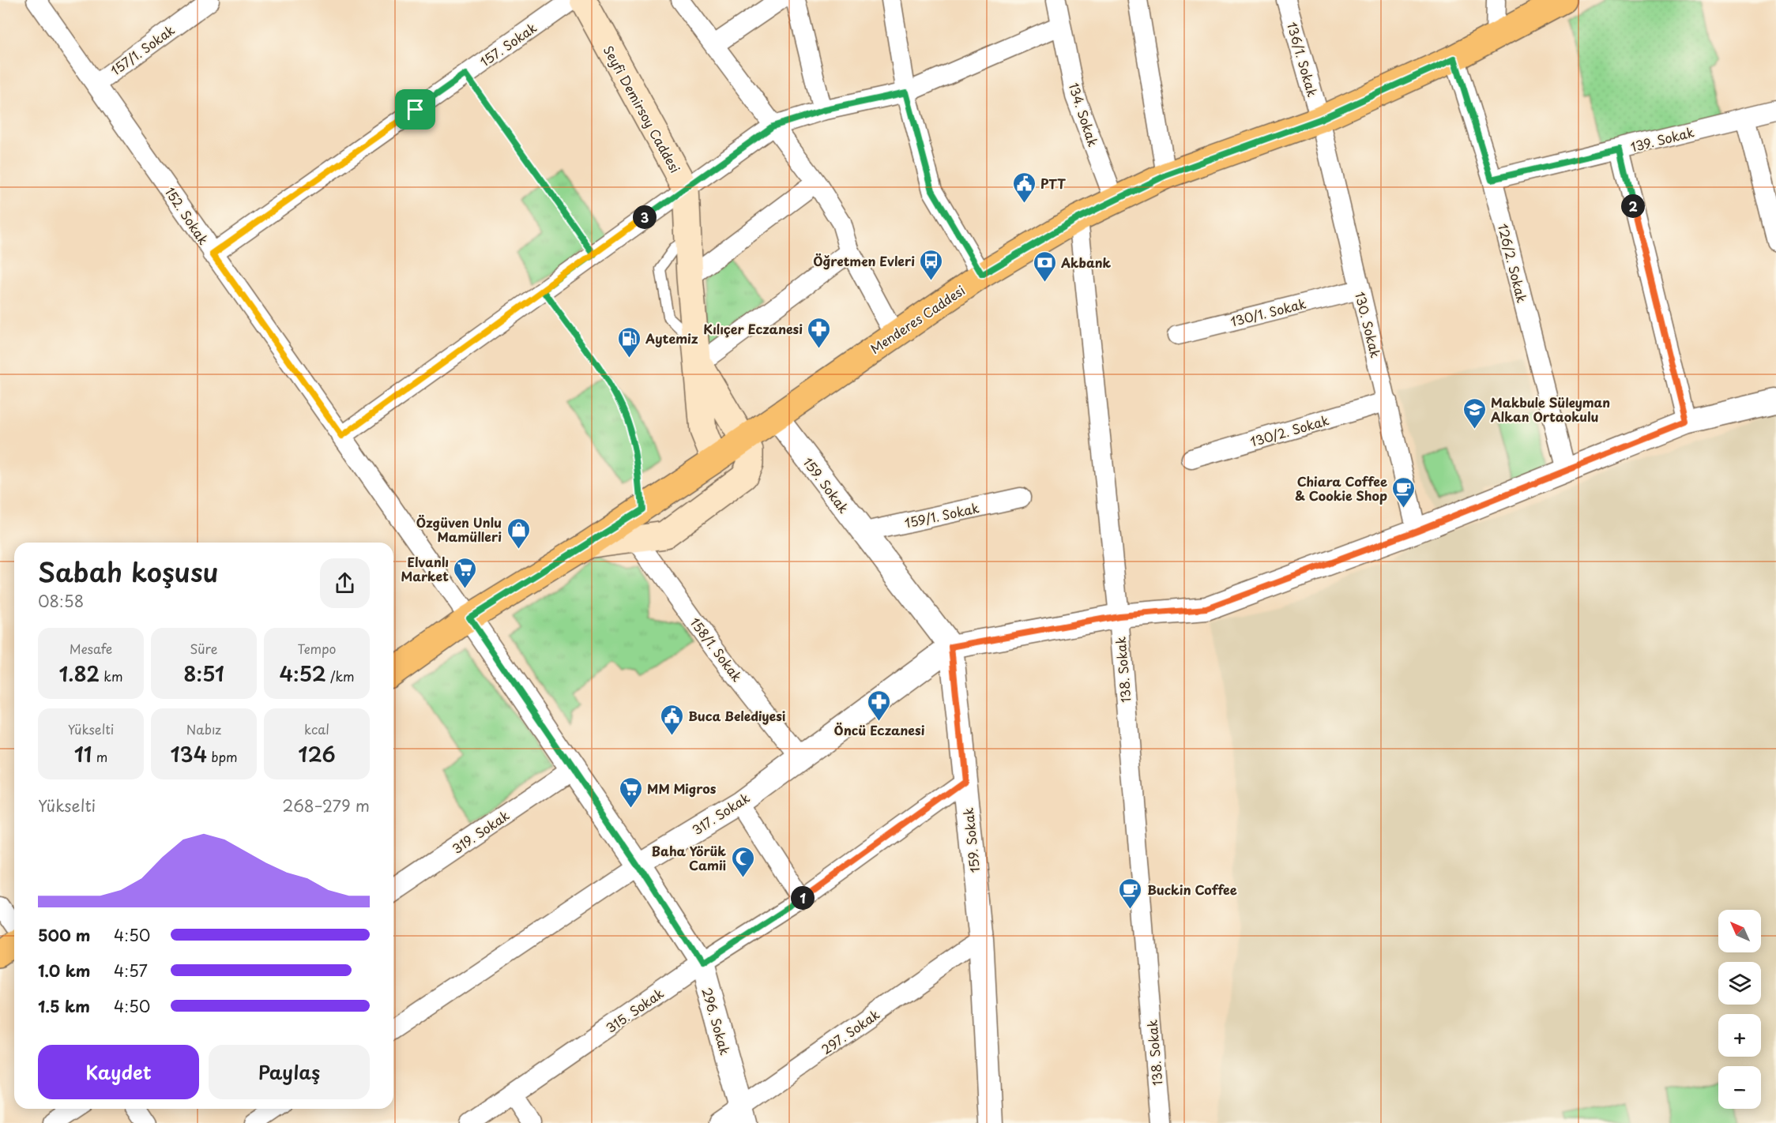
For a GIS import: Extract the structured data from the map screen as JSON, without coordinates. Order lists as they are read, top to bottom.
{
  "streets": {
    "main road": ["Seyfi Demirsoy Caddesi", "Menderes Caddesi"],
    "street": [
      "157. Sokak",
      "157/1. Sokak",
      "136/1. Sokak",
      "134. Sokak",
      "139. Sokak",
      "152. Sokak",
      "126/2. Sokak",
      "130/1. Sokak",
      "130. Sokak",
      "130/2. Sokak",
      "159. Sokak",
      "159/1. Sokak",
      "158/1. Sokak",
      "138. Sokak",
      "317. Sokak",
      "319. Sokak",
      "315. Sokak",
      "296. Sokak",
      "297. Sokak"
    ]
  },
  "crossings": [
    ["157. Sokak", "152. Sokak"],
    ["157/1. Sokak", "152. Sokak"],
    ["136/1. Sokak", "Menderes Caddesi"],
    ["136/1. Sokak", "130. Sokak"],
    ["Seyfi Demirsoy Caddesi", "Menderes Caddesi"],
    ["Seyfi Demirsoy Caddesi", "158/1. Sokak"],
    ["134. Sokak", "Menderes Caddesi"],
    ["139. Sokak", "126/2. Sokak"],
    ["152. Sokak", "Menderes Caddesi"],
    ["152. Sokak", "296. Sokak"],
    ["126/2. Sokak", "Menderes Caddesi"],
    ["130/1. Sokak", "130. Sokak"],
    ["Menderes Caddesi", "130. Sokak"],
    ["Menderes Caddesi", "159. Sokak"],
    ["Menderes Caddesi", "138. Sokak"],
    ["Menderes Caddesi", "296. Sokak"],
    ["130. Sokak", "130/2. Sokak"],
    ["159. Sokak", "159/1. Sokak"],
    ["159. Sokak", "317. Sokak"],
    ["159. Sokak", "315. Sokak"],
    ["159. Sokak", "297. Sokak"],
    ["158/1. Sokak", "317. Sokak"],
    ["317. Sokak", "296. Sokak"],
    ["319. Sokak", "296. Sokak"],
    ["315. Sokak", "296. Sokak"],
    ["296. Sokak", "297. Sokak"]
  ],
  "places": {
    "public building": ["PTT", "Buca Belediyesi"],
    "bus stop": ["Öğretmen Evleri"],
    "bank": ["Akbank"],
    "pharmacy": ["Kılıçer Eczanesi", "Öncü Eczanesi"],
    "fuel station": ["Aytemiz"],
    "school or university": ["Makbule Süleyman Alkan Ortaokulu"],
    "cafe": ["Chiara Coffee & Cookie Shop", "Buckin Coffee"],
    "shop": ["Özgüven Unlu Mamülleri"],
    "supermarket": ["Elvanlı Market", "MM Migros"],
    "mosque": ["Baha Yörük Camii"]
  },
  "north": "top left",
  "page": {
    "pins": ["2", "3", "1"],
    "heading": ["Sabah koşusu", "08:58"],
    "stats": [
      ["Mesafe", "1.82 km"],
      ["Süre", "8:51"],
      ["Tempo", "4:52 /km"],
      ["Yükselti", "11 m"],
      ["Nabız", "134 bpm"],
      ["kcal", "126"]
    ],
    "chart": ["Yükselti", "268–279 m"],
    "map_buttons": ["+", "−"],
    "list": [
      {
        "name": "500 m",
        "note": "4:50"
      },
      {
        "name": "1.0 km",
        "note": "4:57"
      },
      {
        "name": "1.5 km",
        "note": "4:50"
      }
    ],
    "buttons": ["Kaydet", "Paylaş"]
  }
}
